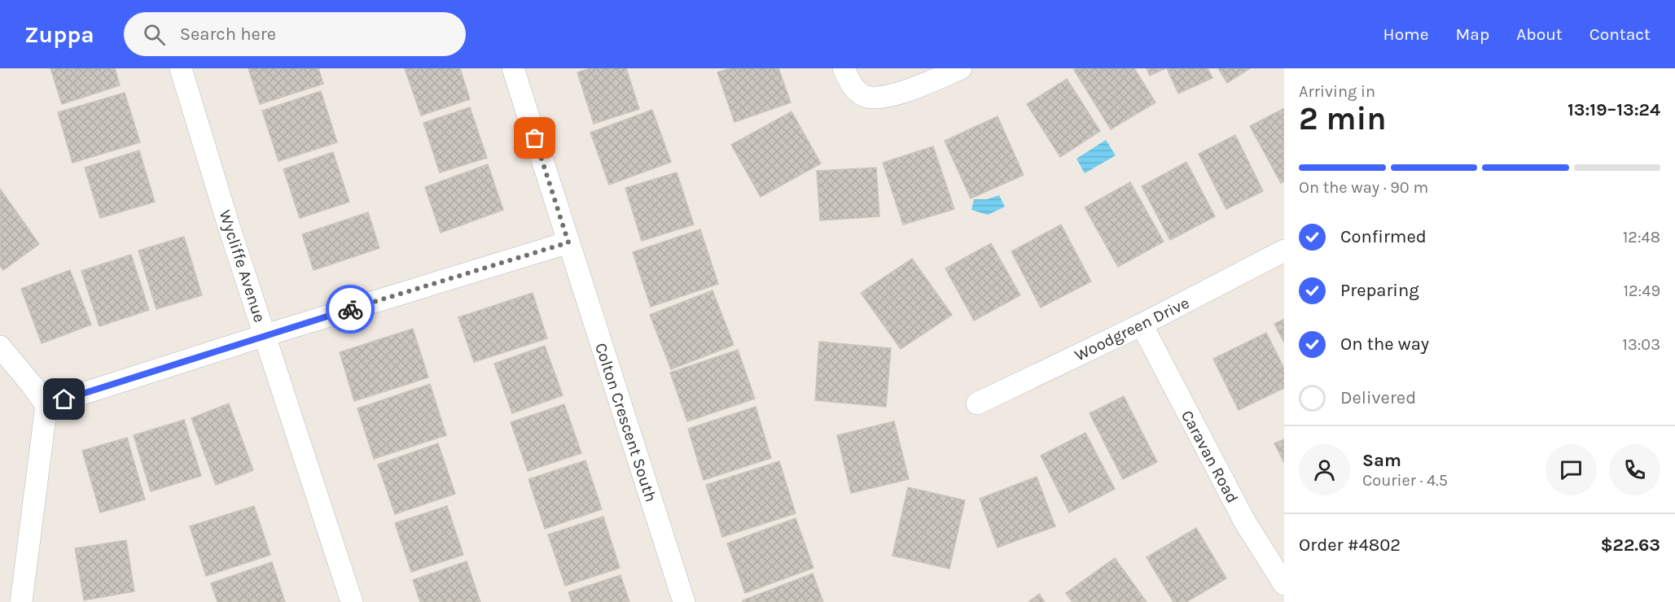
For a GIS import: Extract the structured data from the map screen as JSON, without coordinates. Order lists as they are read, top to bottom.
{
  "streets": {
    "street": [
      "Wycliffe Avenue",
      "Woodgreen Drive",
      "Colton Crescent South",
      "Caravan Road"
    ]
  },
  "crossings": [
    ["Woodgreen Drive", "Caravan Road"]
  ],
  "page": {
    "header": "Zuppa",
    "search": "Search here",
    "nav": [
      "Home",
      "Map",
      "About",
      "Contact"
    ],
    "heading": ["2 min", "Arriving in", "13:19–13:24"],
    "panel": [
      "Sam",
      "Courier · 4.5",
      "Order #4802",
      "$22.63"
    ],
    "bar": "On the way · 90 m",
    "list": [
      ["Confirmed", "12:48"],
      ["Preparing", "12:49"],
      ["On the way", "13:03"],
      "Delivered"
    ]
  }
}
